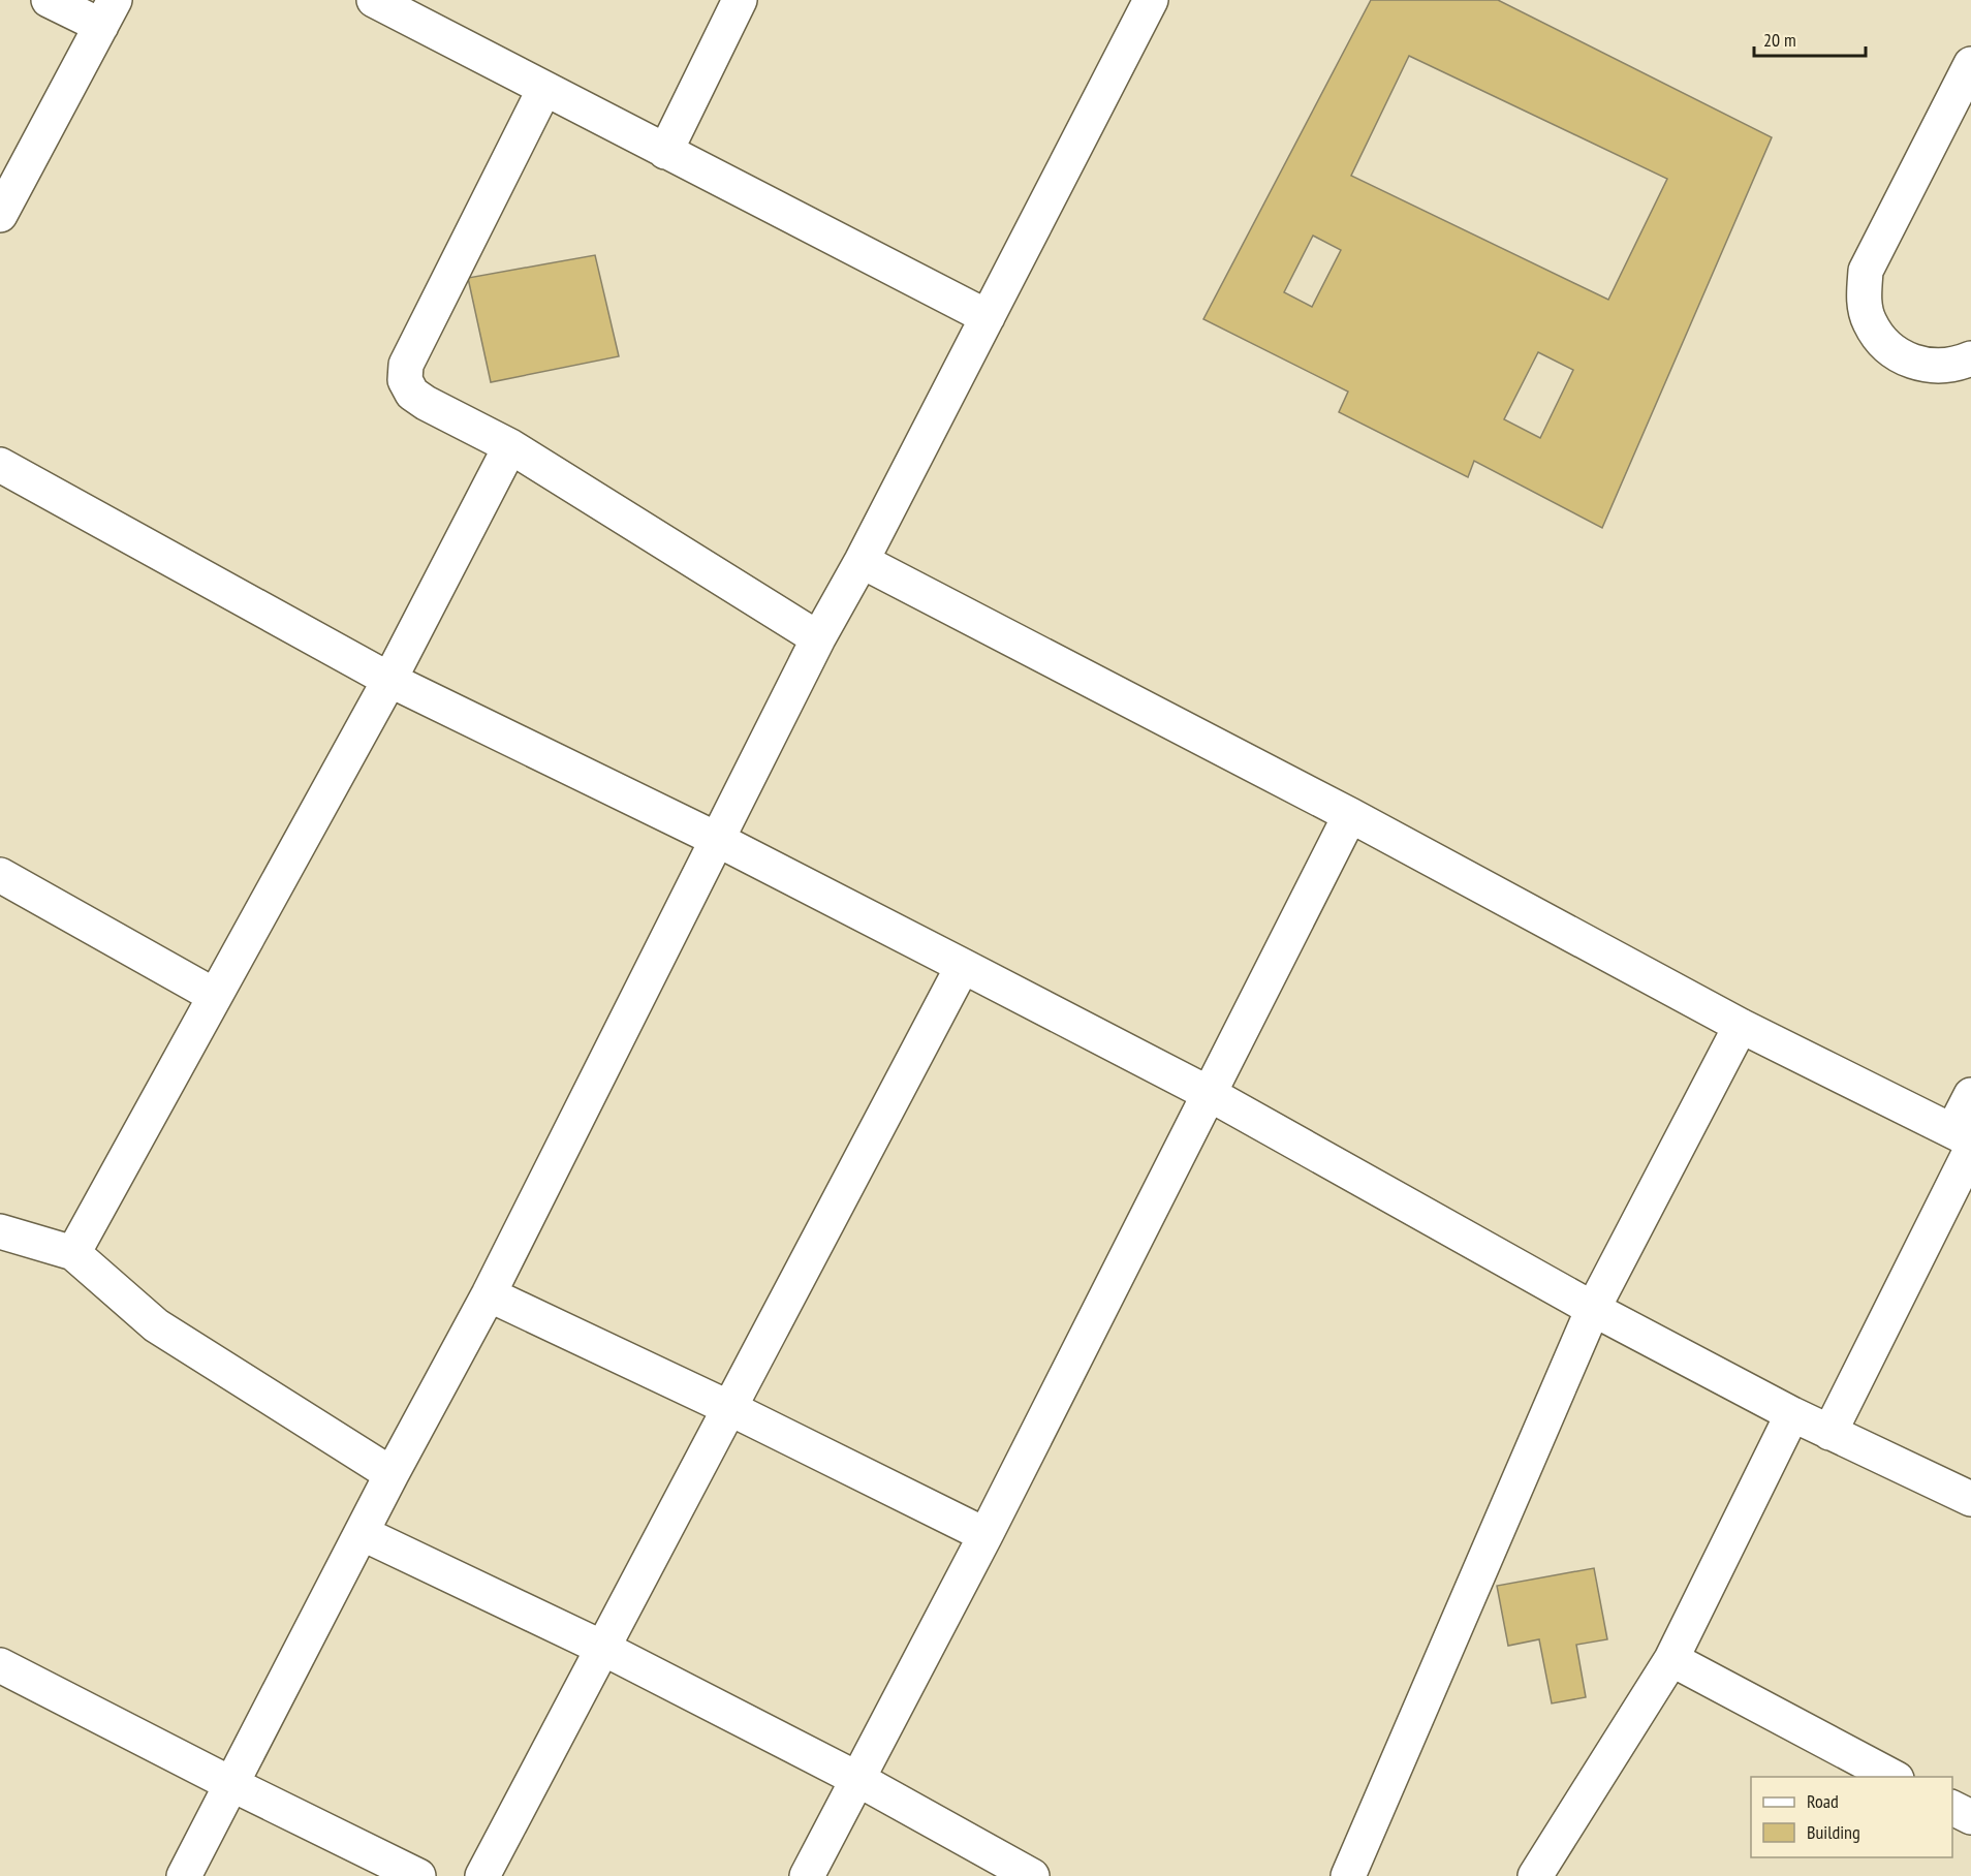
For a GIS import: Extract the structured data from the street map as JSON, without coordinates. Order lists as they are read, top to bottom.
{
  "legend": ["Road", "Building"],
  "scale_bar": "20 m"
}
